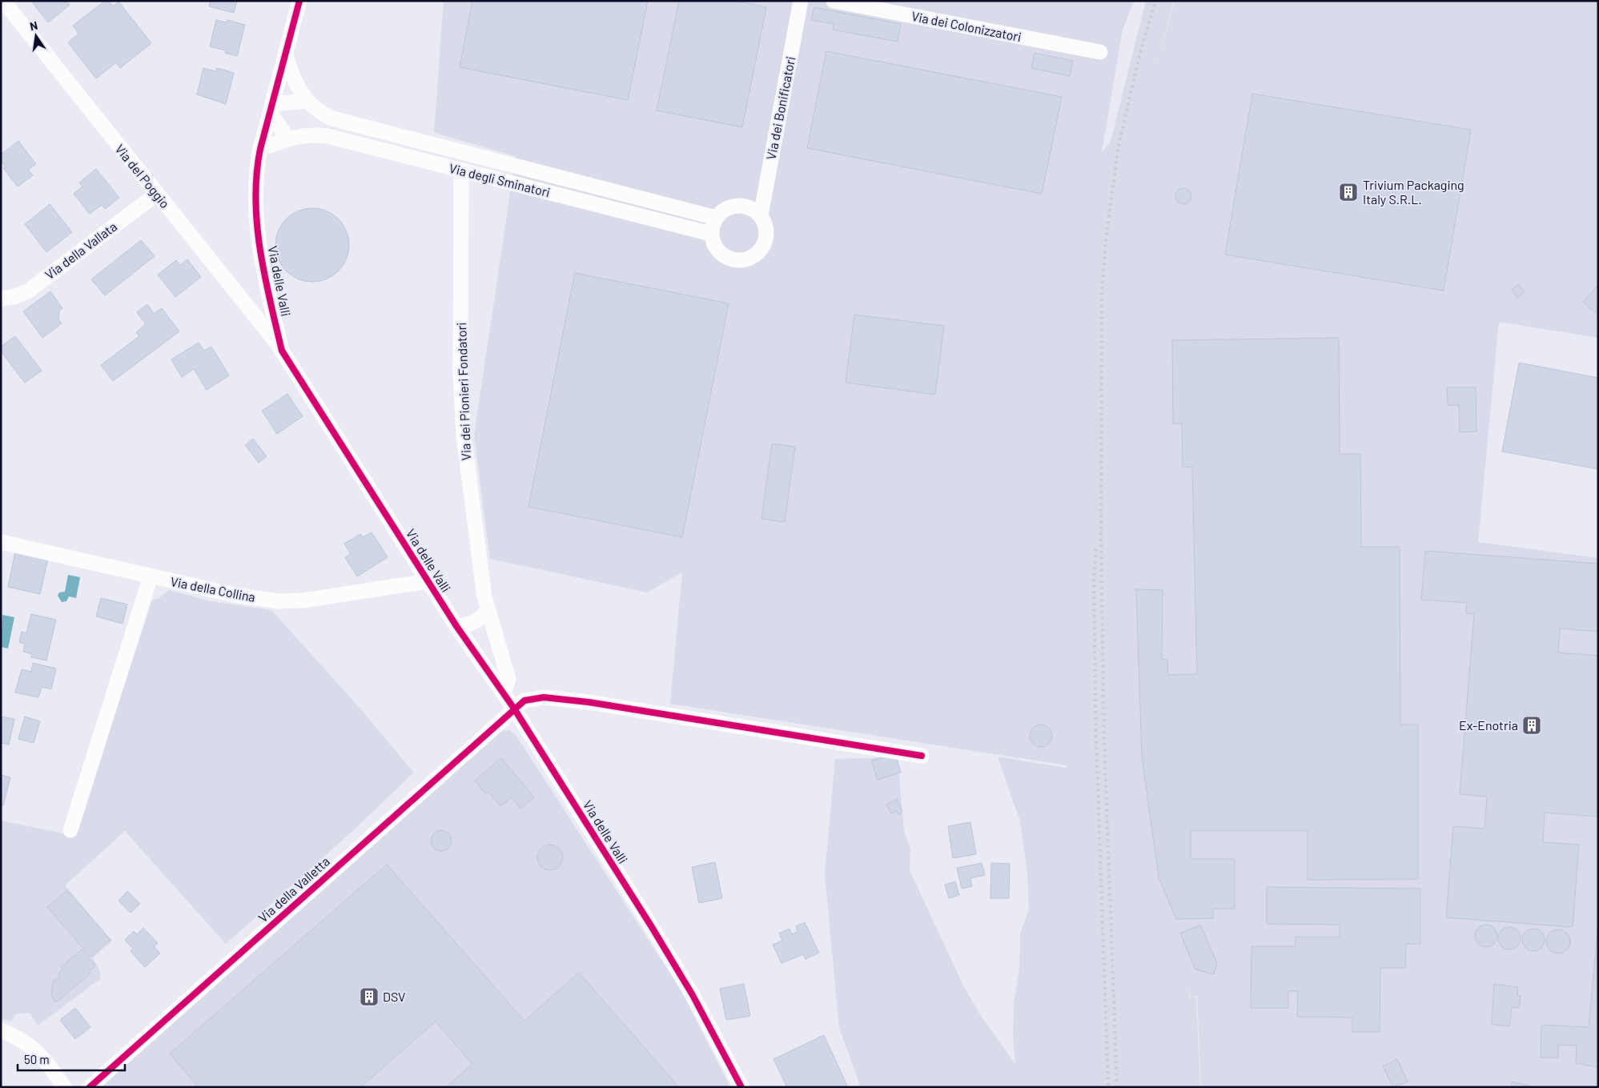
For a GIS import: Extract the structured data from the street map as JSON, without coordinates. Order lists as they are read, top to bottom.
{
  "streets": {
    "street": [
      "Via dei Colonizzatori",
      "Via dei Bonificatori",
      "Via del Poggio",
      "Via degli Sminatori",
      "Via della Vallata",
      "Via delle Valli",
      "Via dei Pionieri Fondatori",
      "Via della Collina",
      "Via della Valletta"
    ]
  },
  "crossings": [
    ["Via dei Bonificatori", "Via degli Sminatori"],
    ["Via del Poggio", "Via della Vallata"],
    ["Via del Poggio", "Via delle Valli"],
    ["Via degli Sminatori", "Via delle Valli"],
    ["Via degli Sminatori", "Via dei Pionieri Fondatori"],
    ["Via delle Valli", "Via dei Pionieri Fondatori"],
    ["Via delle Valli", "Via della Collina"],
    ["Via delle Valli", "Via della Valletta"]
  ],
  "places": {
    "building": ["Trivium Packaging Italy S.R.L.", "Ex-Enotria", "DSV"]
  },
  "scale_bar": "50 m",
  "north": "top"
}
